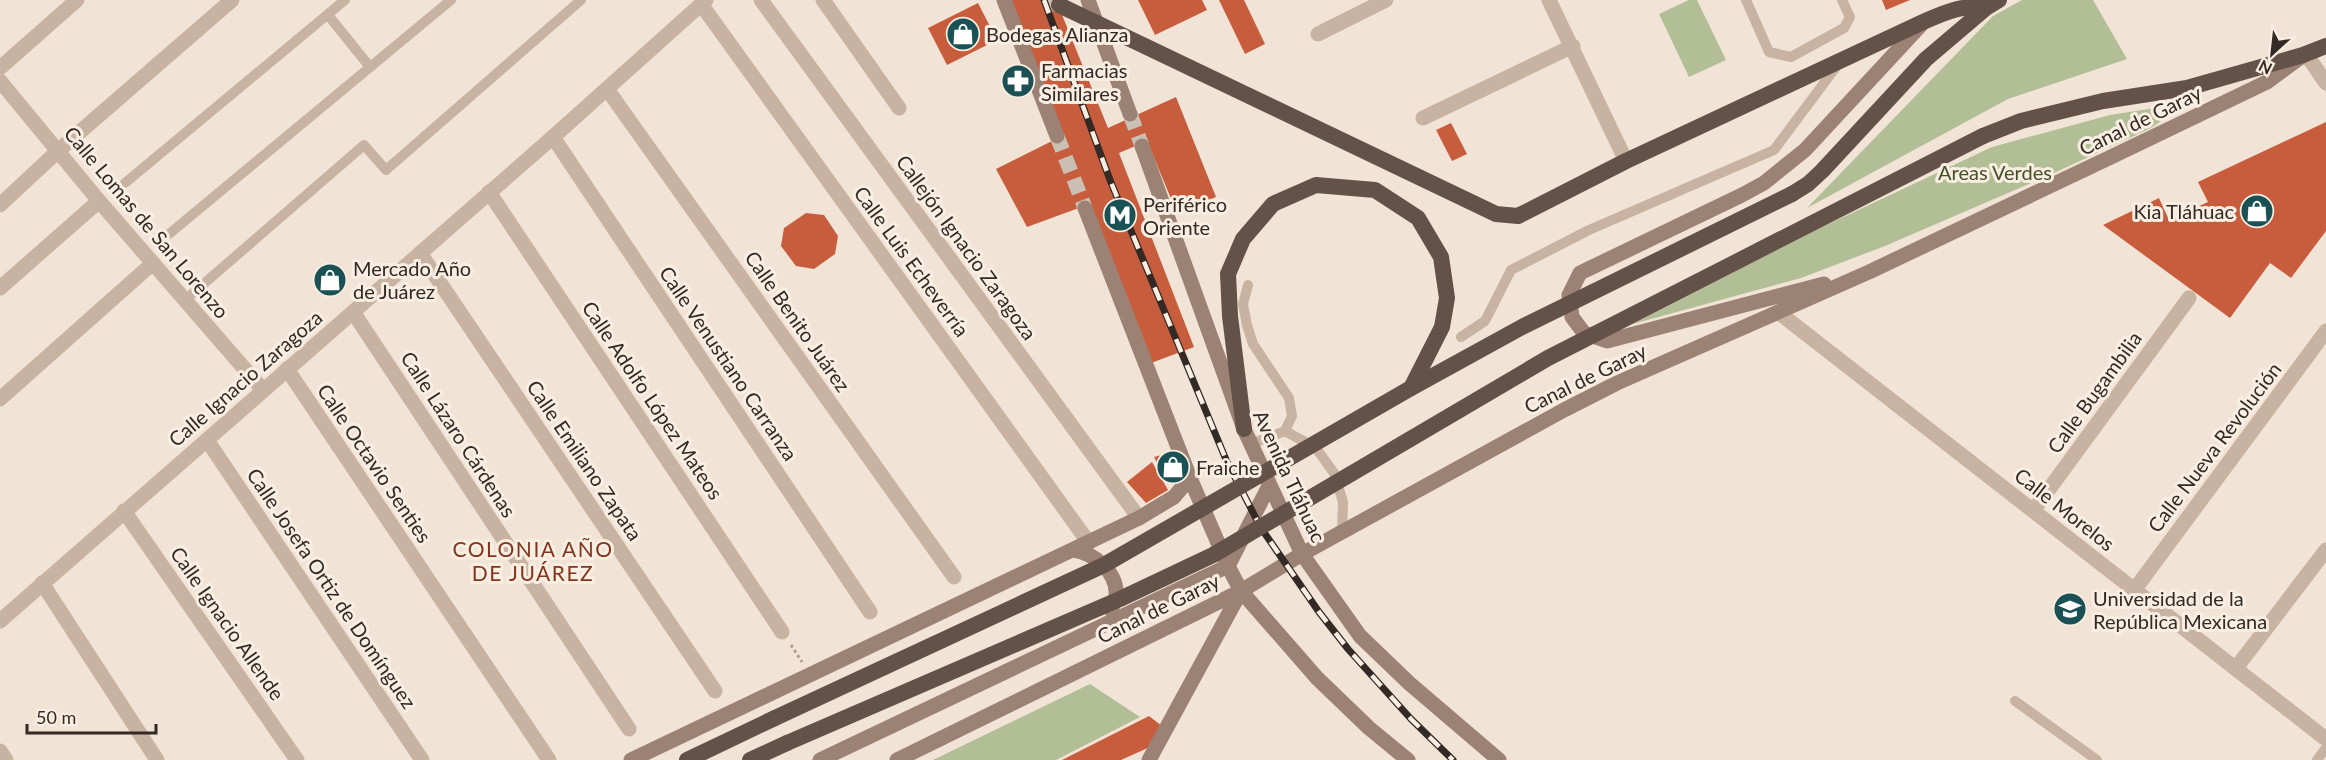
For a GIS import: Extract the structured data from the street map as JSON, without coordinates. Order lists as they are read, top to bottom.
{
  "streets": {
    "highway": ["Canal de Garay"],
    "main road": ["Avenida Tláhuac"],
    "street": [
      "Calle Lomas de San Lorenzo",
      "Callejón Ignacio Zaragoza",
      "Calle Luis Echeverría",
      "Calle Benito Juárez",
      "Calle Venustiano Carranza",
      "Calle Ignacio Zaragoza",
      "Calle Bugambilia",
      "Calle Adolfo López Mateos",
      "Calle Lázaro Cárdenas",
      "Calle Nueva Revolución",
      "Calle Emiliano Zapata",
      "Calle Octavio Senties",
      "Calle Morelos",
      "Calle Josefa Ortiz de Domínguez",
      "Calle Ignacio Allende"
    ]
  },
  "crossings": [
    ["Canal de Garay", "Avenida Tláhuac"],
    ["Canal de Garay", "Calle Morelos"],
    ["Calle Lomas de San Lorenzo", "Calle Ignacio Zaragoza"],
    ["Calle Luis Echeverría", "Calle Ignacio Zaragoza"],
    ["Calle Benito Juárez", "Calle Ignacio Zaragoza"],
    ["Calle Venustiano Carranza", "Calle Ignacio Zaragoza"],
    ["Calle Ignacio Zaragoza", "Calle Adolfo López Mateos"],
    ["Calle Ignacio Zaragoza", "Calle Lázaro Cárdenas"],
    ["Calle Ignacio Zaragoza", "Calle Emiliano Zapata"],
    ["Calle Ignacio Zaragoza", "Calle Octavio Senties"],
    ["Calle Ignacio Zaragoza", "Calle Josefa Ortiz de Domínguez"],
    ["Calle Ignacio Zaragoza", "Calle Ignacio Allende"],
    ["Calle Bugambilia", "Calle Morelos"],
    ["Calle Nueva Revolución", "Calle Morelos"]
  ],
  "districts": ["COLONIA AÑO DE JUÁREZ"],
  "parks": ["Areas Verdes"],
  "places": {
    "shop": [
      "Bodegas Alianza",
      "Kia Tláhuac",
      "Mercado Año de Juárez",
      "Fraiche"
    ],
    "pharmacy": ["Farmacias Similares"],
    "metro station": ["Periférico Oriente"],
    "school or university": ["Universidad de la República Mexicana"]
  },
  "scale_bar": "50 m",
  "north": "bottom left"
}
